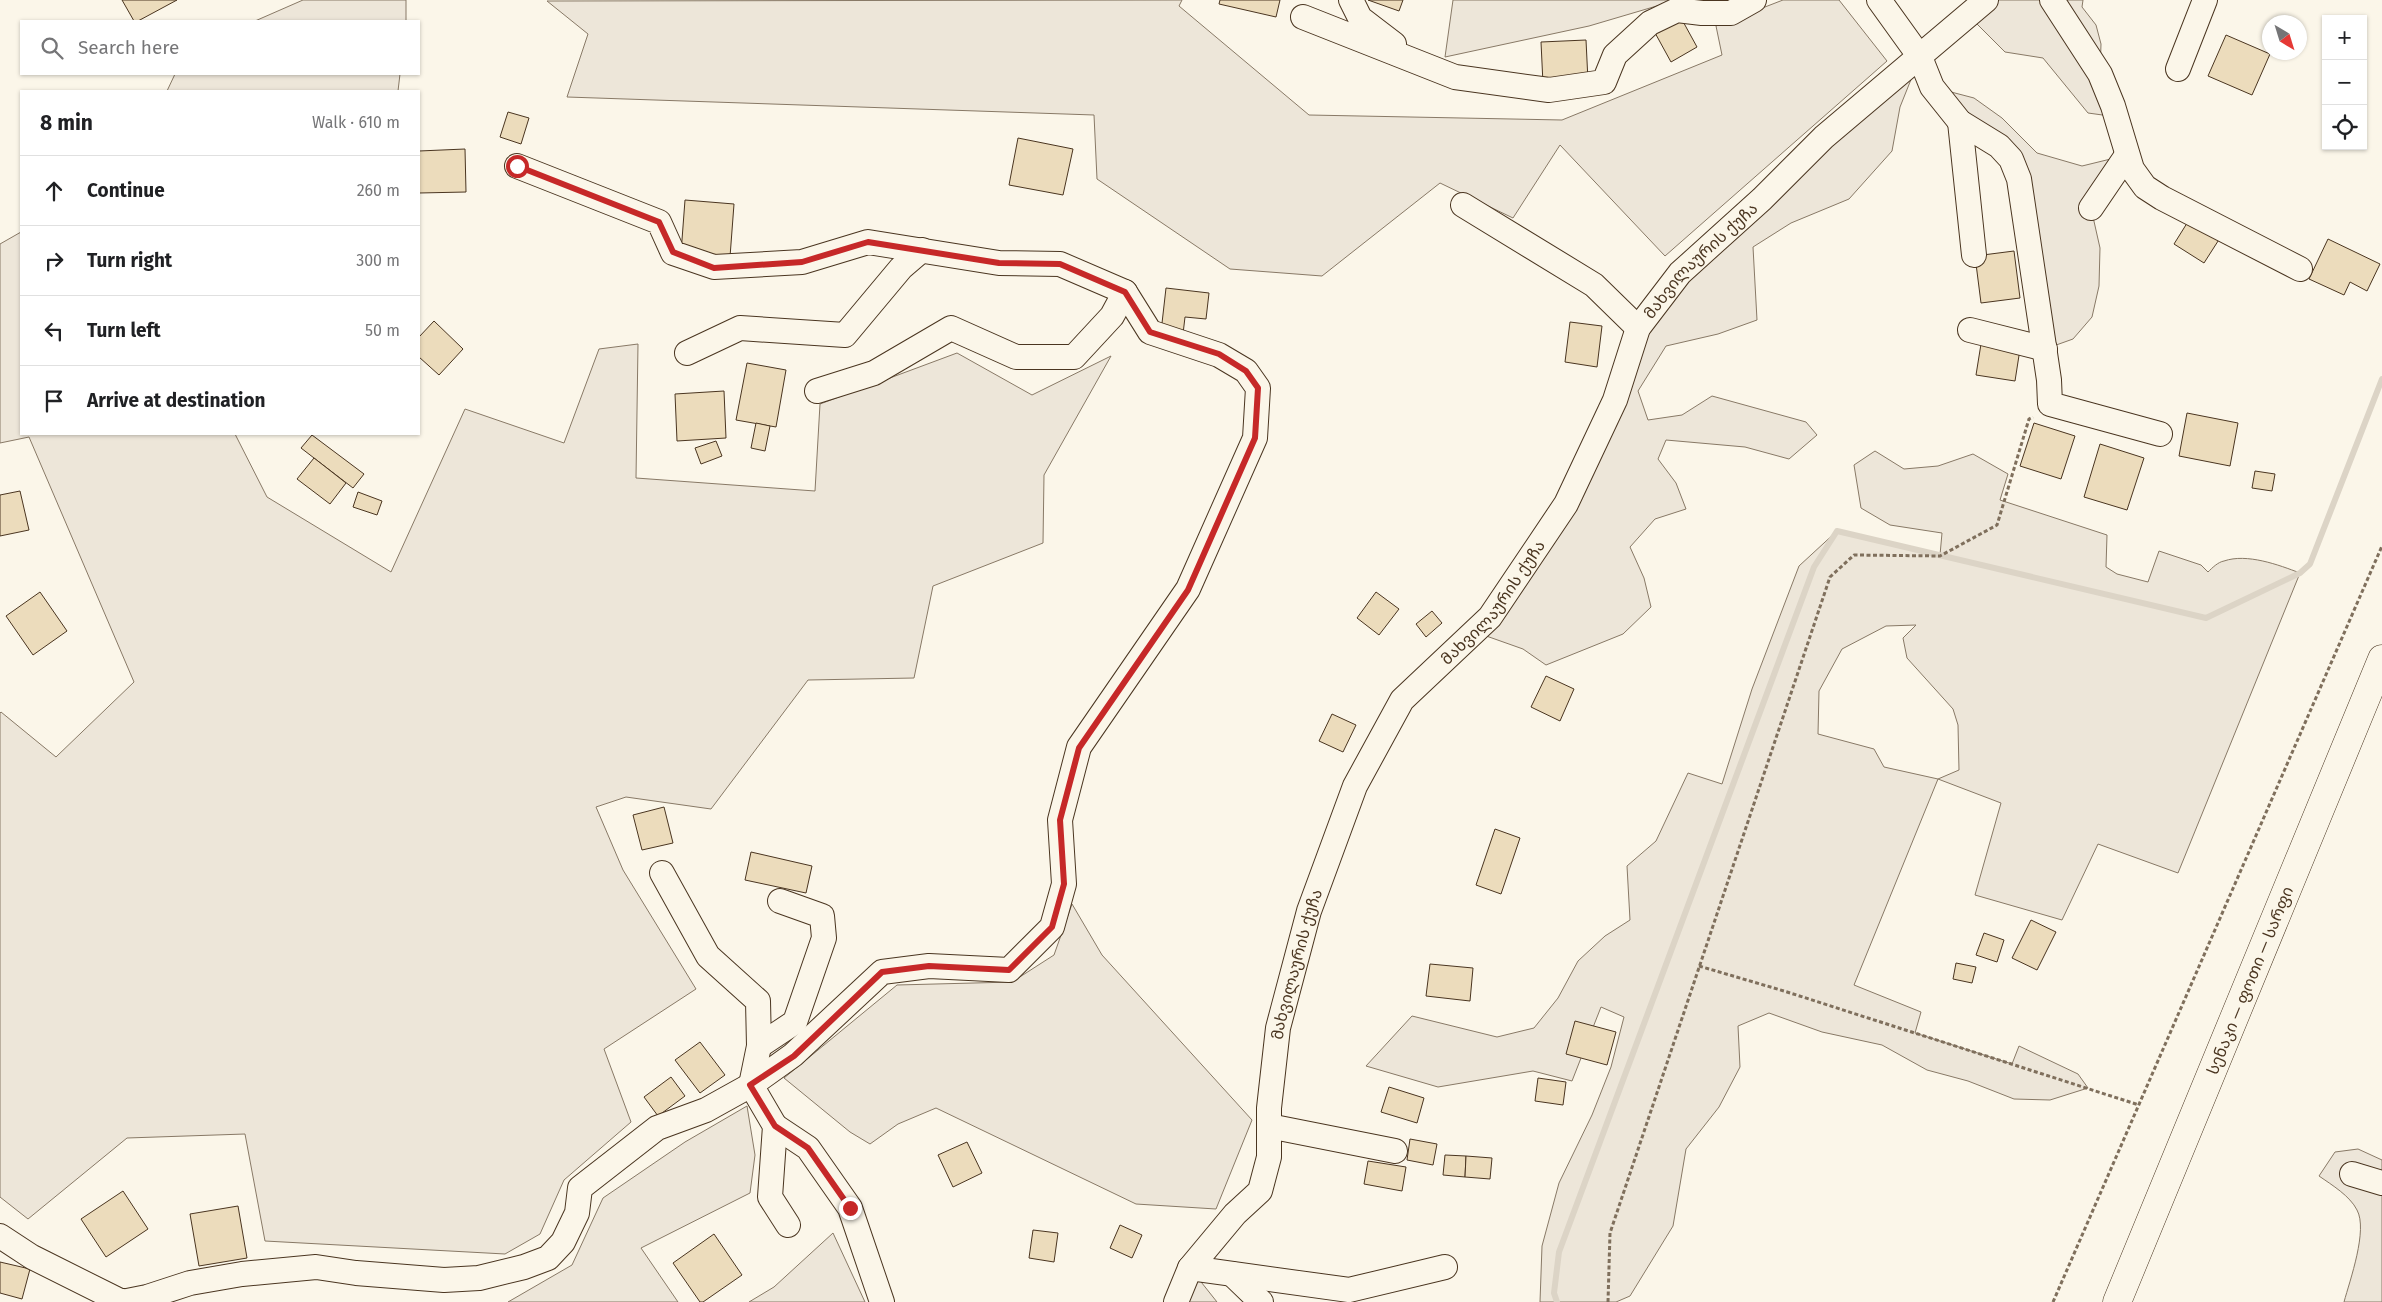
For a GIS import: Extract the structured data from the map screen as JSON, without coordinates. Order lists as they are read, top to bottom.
{
  "streets": {
    "highway": ["სენაკი — ფოთი — სარფი"],
    "street": ["მახვილაურის ქუჩა"]
  },
  "north": "bottom right",
  "page": {
    "map_buttons": ["+", "−"],
    "search": "Search here",
    "heading": ["8 min", "Walk · 610 m"],
    "list": [
      ["Continue", "260 m"],
      ["Turn right", "300 m"],
      ["Turn left", "50 m"],
      "Arrive at destination"
    ]
  }
}
